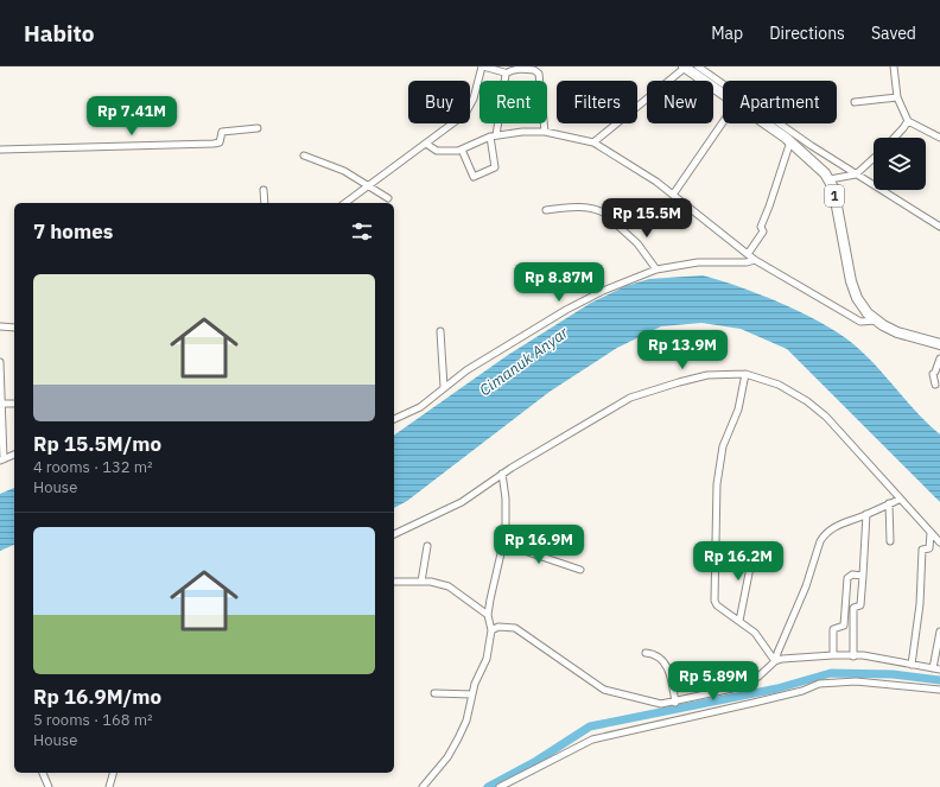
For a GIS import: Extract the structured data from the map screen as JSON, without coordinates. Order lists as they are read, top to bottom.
{
  "streets": {
    "highway": ["1"]
  },
  "water": ["Cimanuk Anyar"],
  "page": {
    "header": "Habito",
    "nav": ["Map", "Directions", "Saved"],
    "chip": [
      "Buy",
      "Rent",
      "Filters",
      "New",
      "Apartment"
    ],
    "price": [
      "Rp 7.41M",
      "Rp 15.5M",
      "Rp 8.87M",
      "Rp 13.9M",
      "Rp 16.9M",
      "Rp 16.2M",
      "Rp 5.89M"
    ],
    "heading": "7 homes",
    "list": [
      {
        "name": "Rp 15.5M/mo",
        "note": "4 rooms · 132 m² · House"
      },
      {
        "name": "Rp 16.9M/mo",
        "note": "5 rooms · 168 m² · House"
      }
    ]
  }
}
